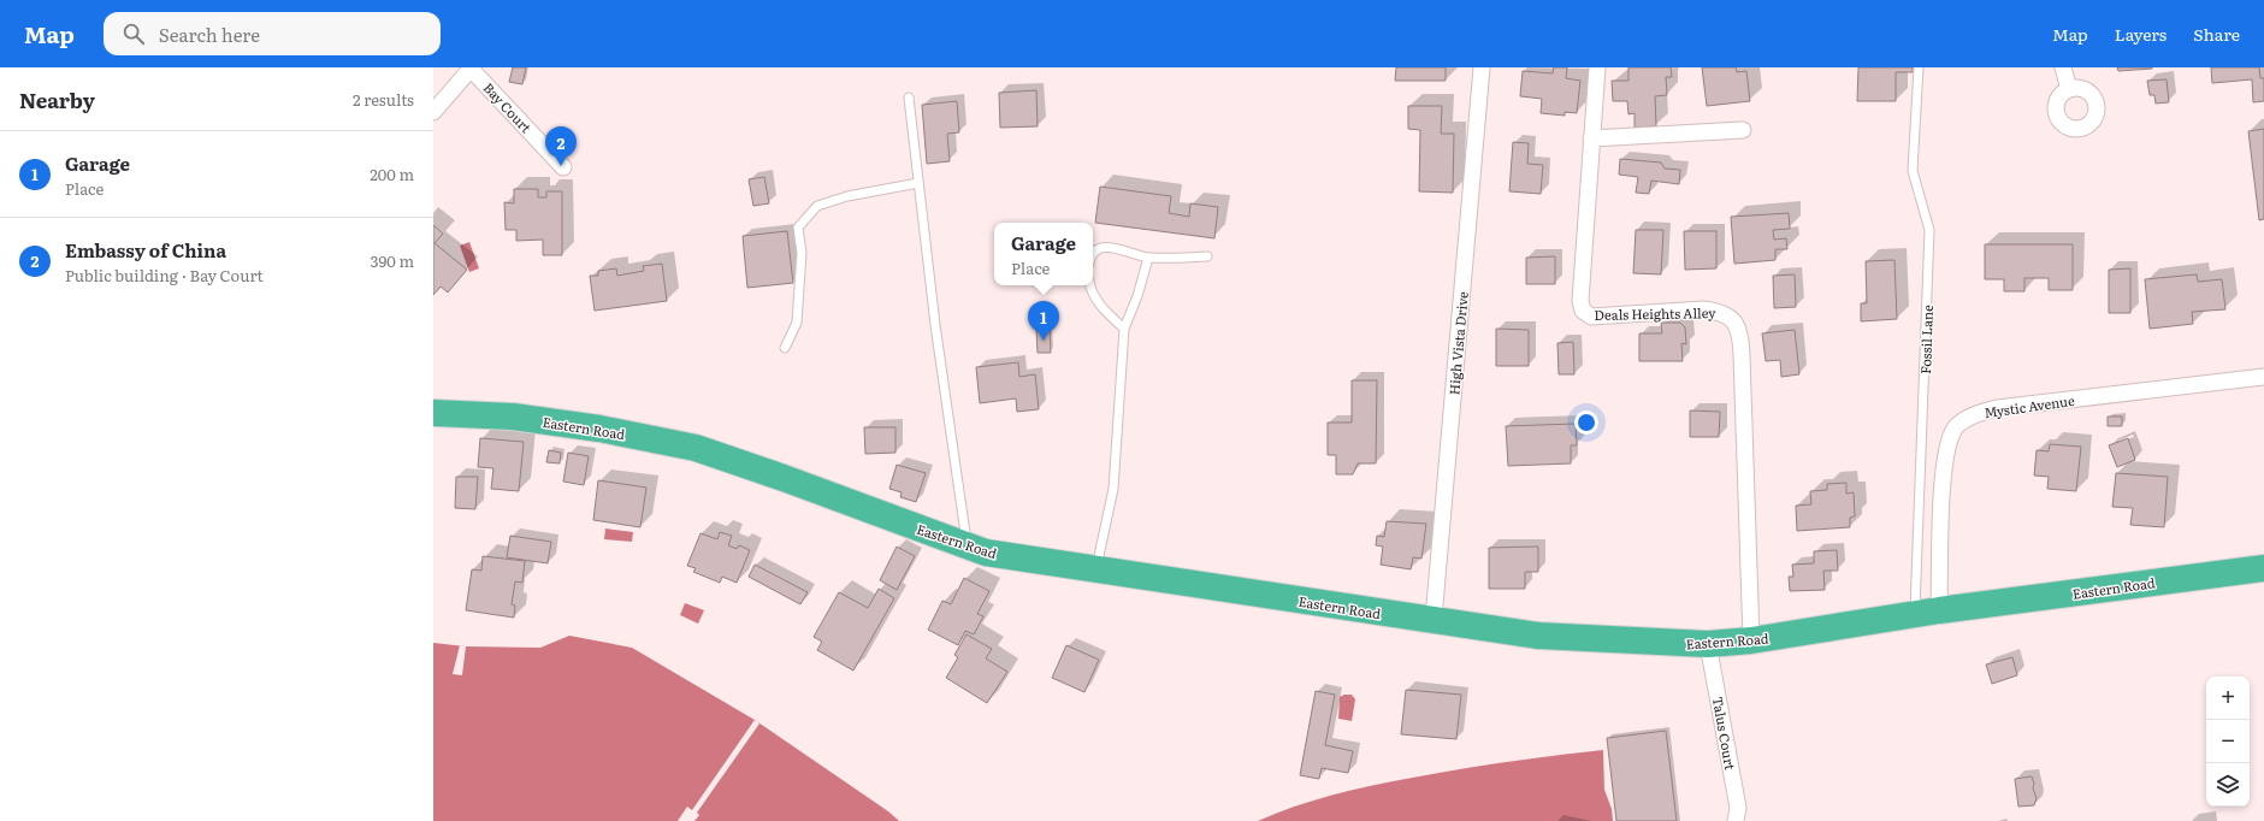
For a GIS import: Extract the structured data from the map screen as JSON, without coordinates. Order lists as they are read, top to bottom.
{
  "streets": {
    "highway": ["Eastern Road"],
    "street": [
      "Bay Court",
      "Deals Heights Alley",
      "High Vista Drive",
      "Mystic Avenue",
      "Talus Court"
    ],
    "lane": ["Fossil Lane"]
  },
  "crossings": [
    ["Deals Heights Alley", "Eastern Road"],
    ["Fossil Lane", "Mystic Avenue"],
    ["Fossil Lane", "Eastern Road"],
    ["High Vista Drive", "Eastern Road"],
    ["Mystic Avenue", "Eastern Road"],
    ["Eastern Road", "Talus Court"]
  ],
  "page": {
    "header": "Map",
    "search": "Search here",
    "nav": ["Map", "Layers", "Share"],
    "heading": ["Nearby", "2 results"],
    "pins": ["2", "1"],
    "list": [
      {
        "mark": "1",
        "name": "Garage",
        "note": "Place",
        "value": "200 m"
      },
      {
        "mark": "2",
        "name": "Embassy of China",
        "note": "Public building · Bay Court",
        "value": "390 m"
      }
    ],
    "popup": ["Garage", "Place"],
    "map_buttons": ["+", "−"]
  }
}
